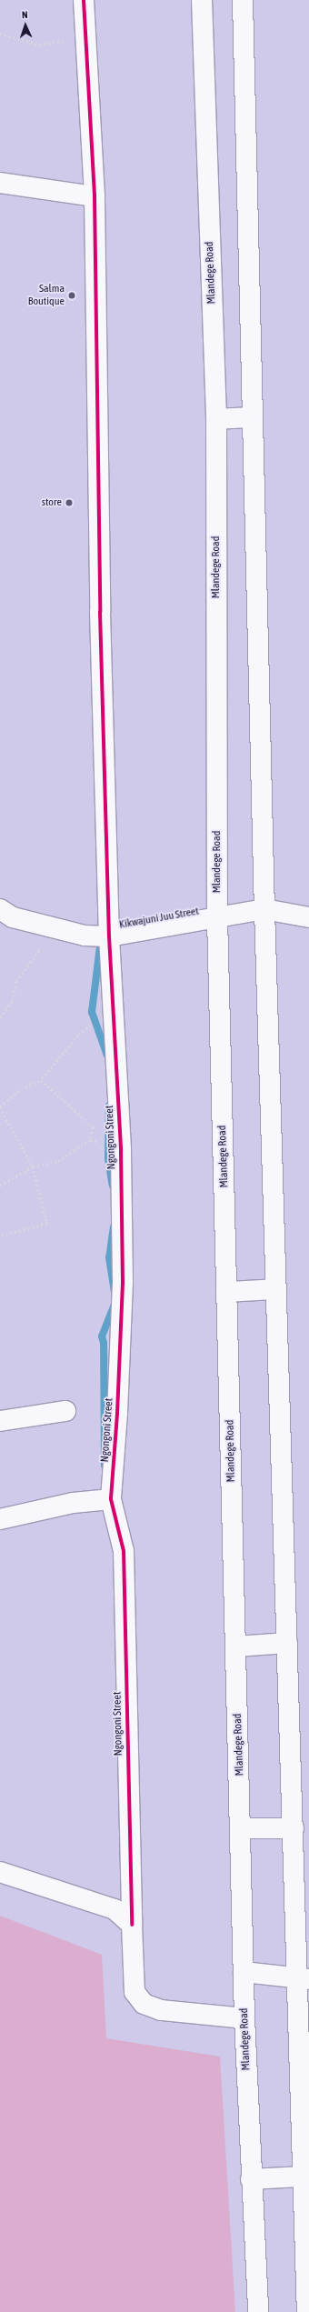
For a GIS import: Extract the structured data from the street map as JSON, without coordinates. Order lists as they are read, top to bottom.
{
  "streets": {
    "main road": ["Mlandege Road", "Kikwajuni Juu Street", "Ngongoni Street"]
  },
  "crossings": [
    ["Mlandege Road", "Kikwajuni Juu Street"],
    ["Mlandege Road", "Ngongoni Street"],
    ["Kikwajuni Juu Street", "Ngongoni Street"]
  ],
  "places": ["Salma Boutique", "store"],
  "north": "top"
}
